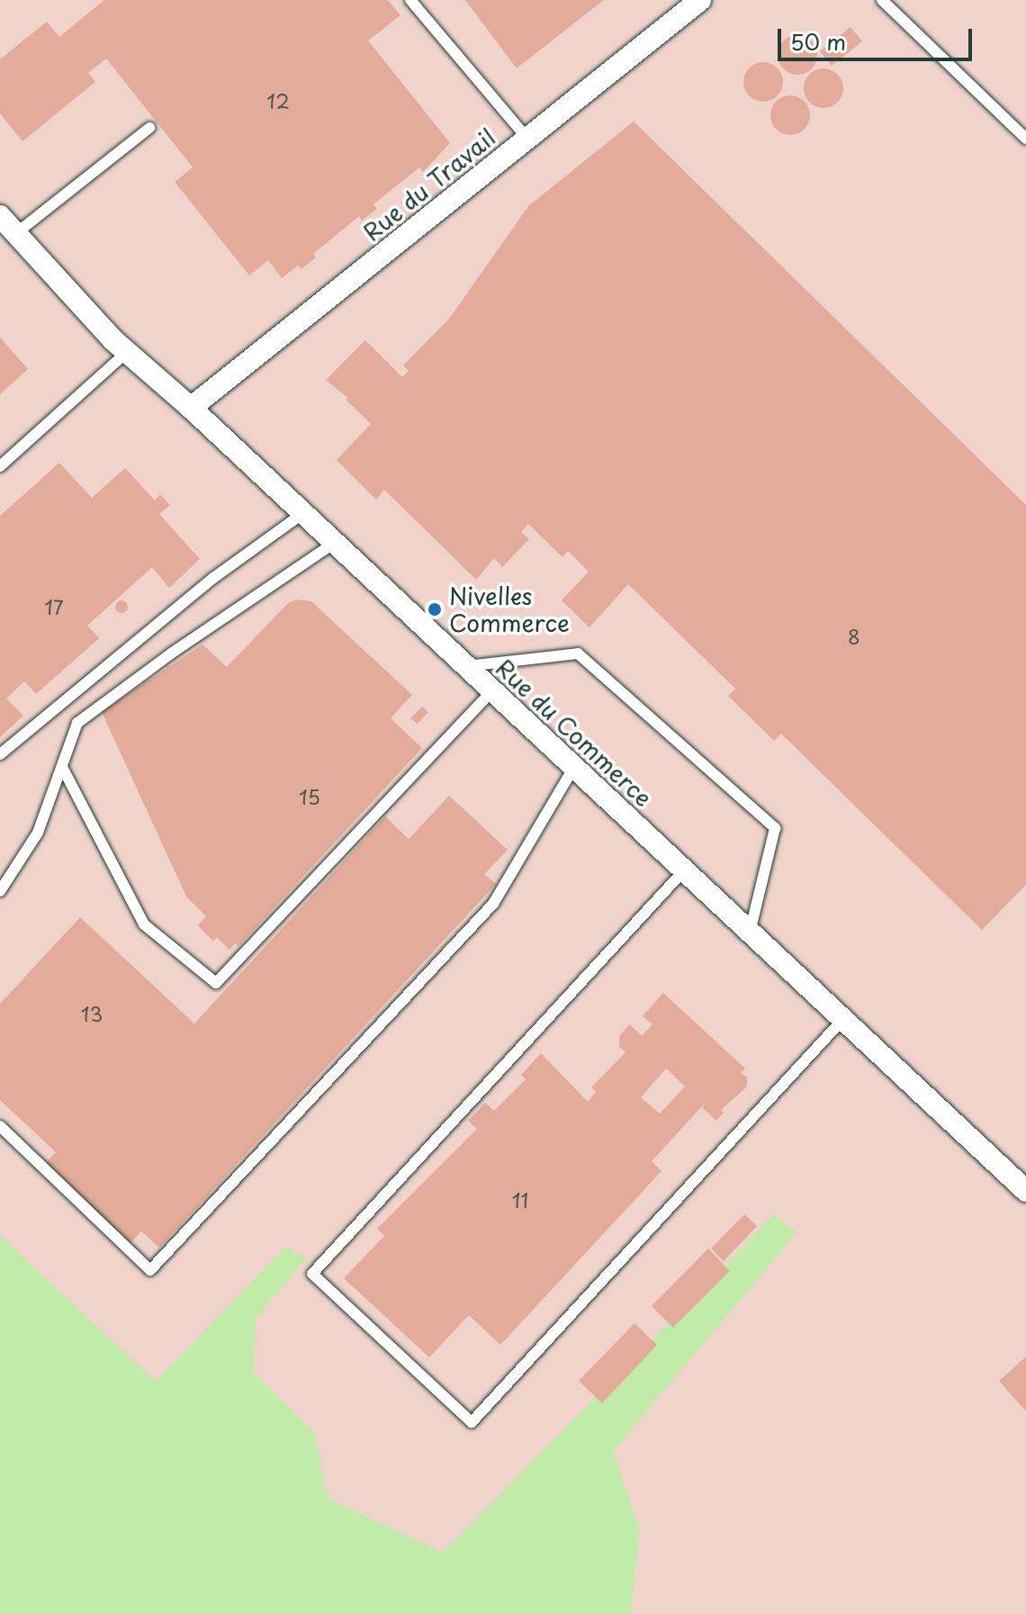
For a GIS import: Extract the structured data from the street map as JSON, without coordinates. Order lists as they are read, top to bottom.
{
  "streets": {
    "street": ["Rue du Travail", "Rue du Commerce"]
  },
  "crossings": [
    ["Rue du Travail", "Rue du Commerce"]
  ],
  "places": ["Nivelles Commerce"],
  "house_numbers": [
    "12",
    "17",
    "8",
    "15",
    "13",
    "11"
  ],
  "scale_bar": "50 m"
}
